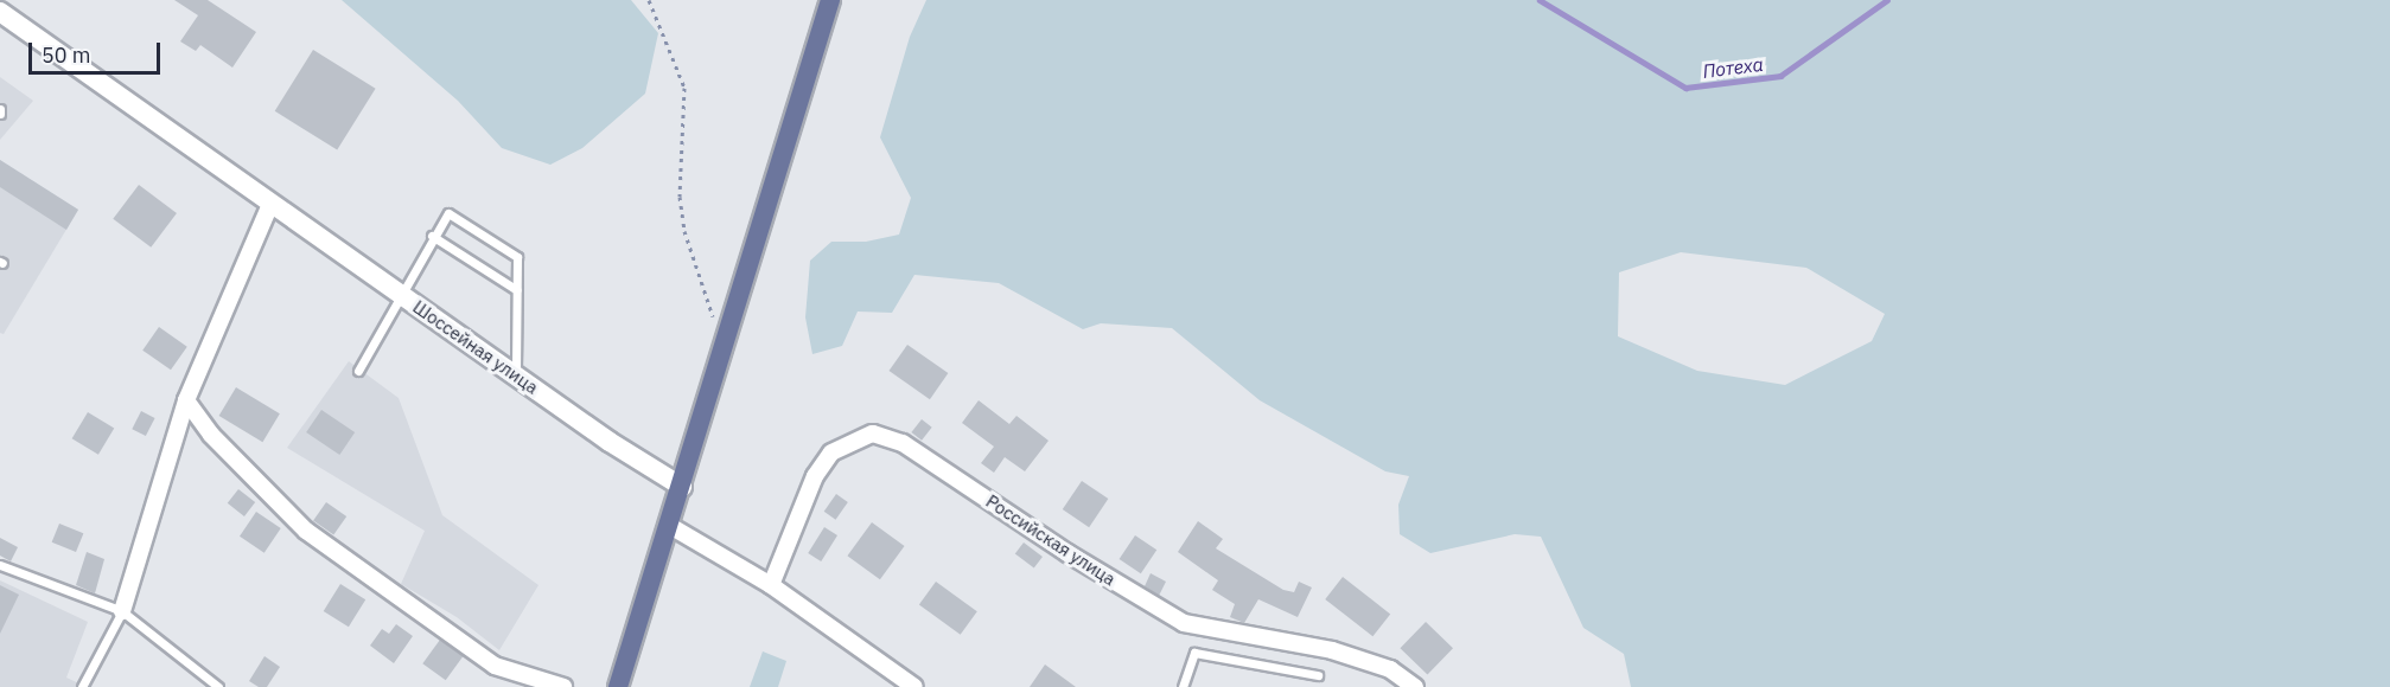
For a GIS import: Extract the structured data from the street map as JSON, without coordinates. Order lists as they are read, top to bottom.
{
  "streets": {
    "street": ["Шоссейная улица", "Российская улица"]
  },
  "water": ["Потеха"],
  "scale_bar": "50 m"
}
